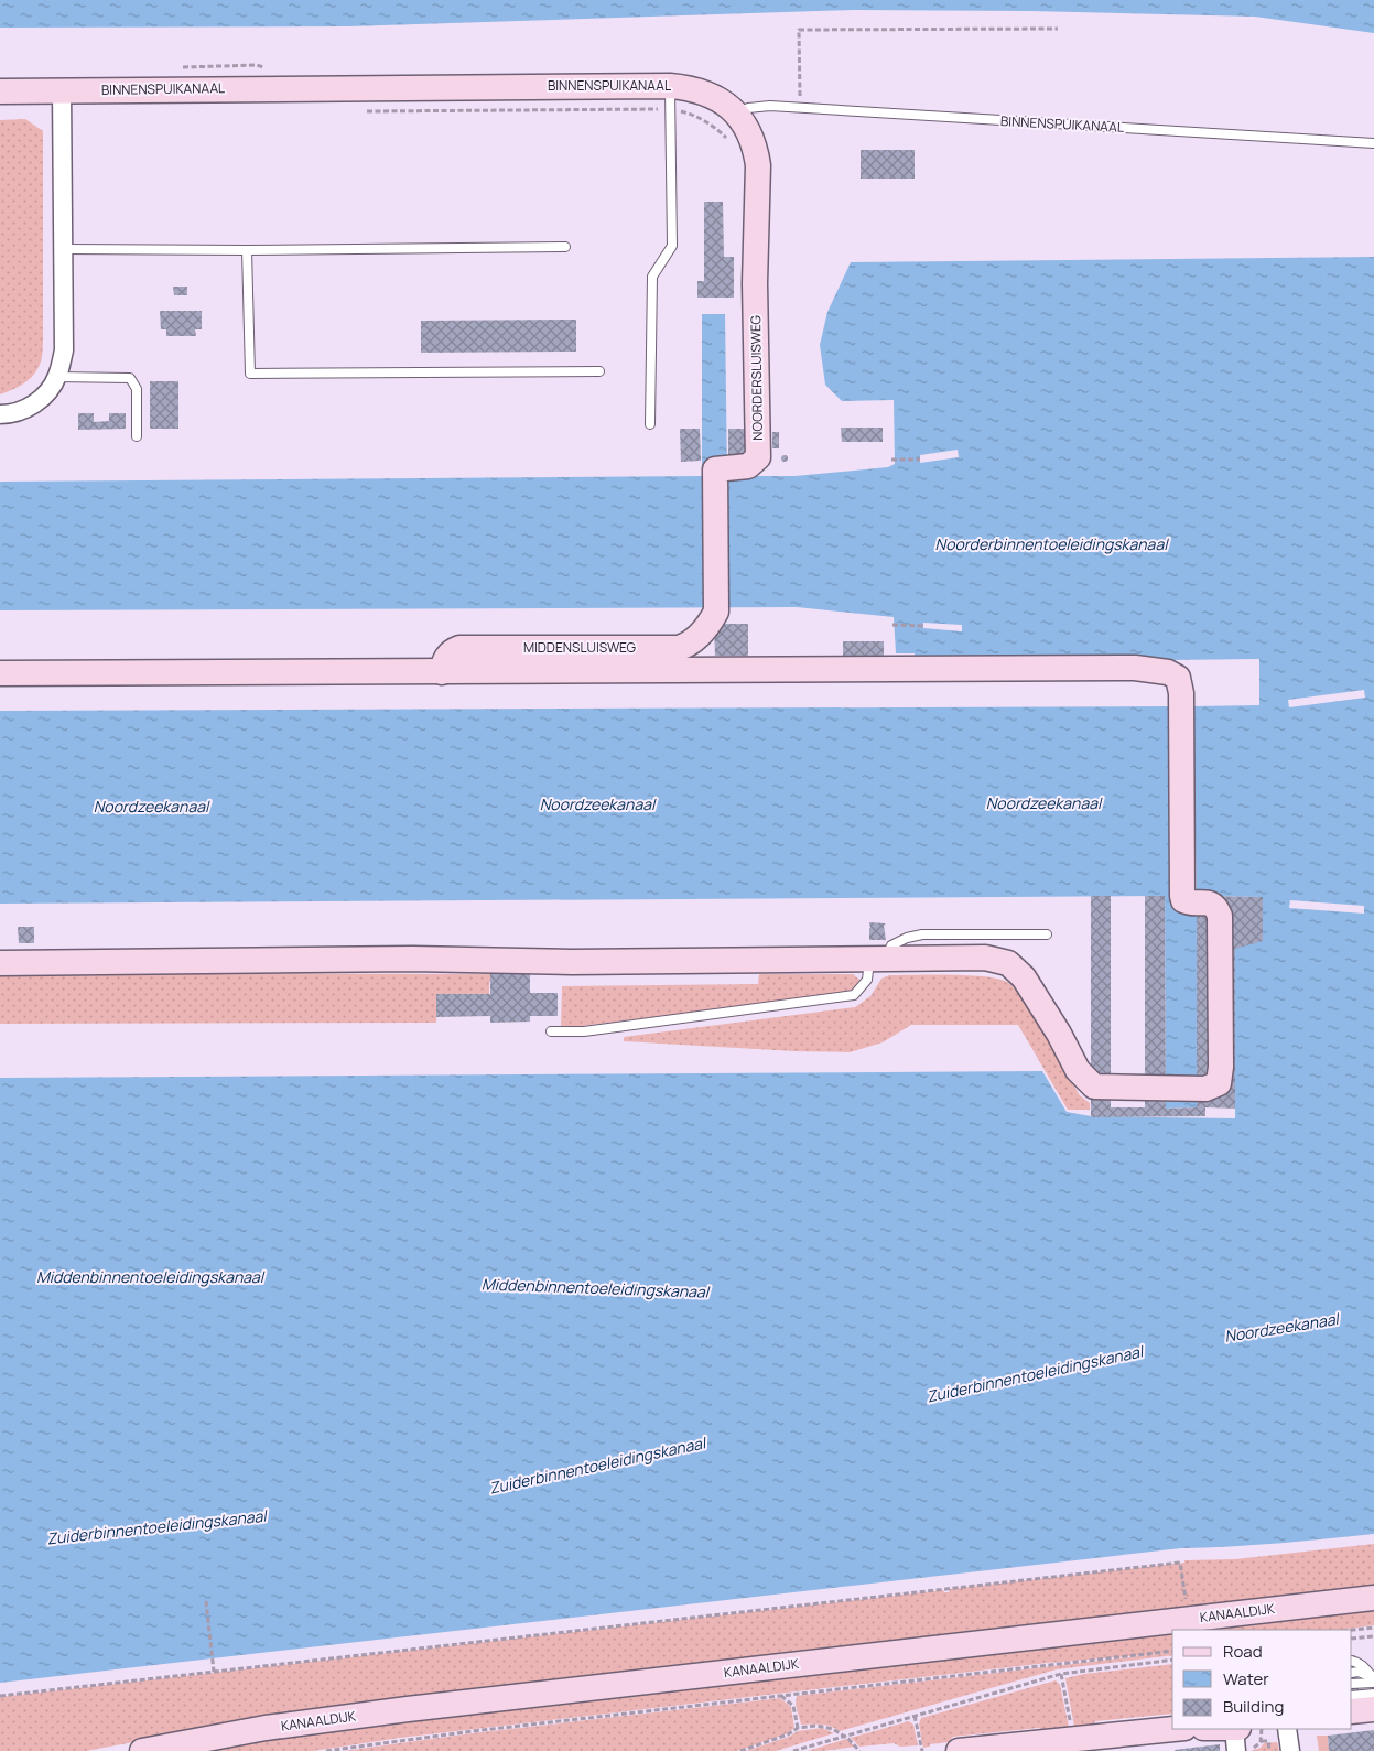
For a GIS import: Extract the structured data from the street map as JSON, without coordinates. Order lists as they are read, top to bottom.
{
  "streets": {
    "street": [
      "BINNENSPUIKANAAL",
      "NOORDERSLUISWEG",
      "MIDDENSLUISWEG",
      "KANAALDIJK"
    ]
  },
  "crossings": [
    ["BINNENSPUIKANAAL", "NOORDERSLUISWEG"],
    ["NOORDERSLUISWEG", "MIDDENSLUISWEG"]
  ],
  "water": [
    "Noorderbinnentoeleidingskanaal",
    "Noordzeekanaal",
    "Middenbinnentoeleidingskanaal",
    "Zuiderbinnentoeleidingskanaal"
  ],
  "legend": ["Road", "Water", "Building"]
}
